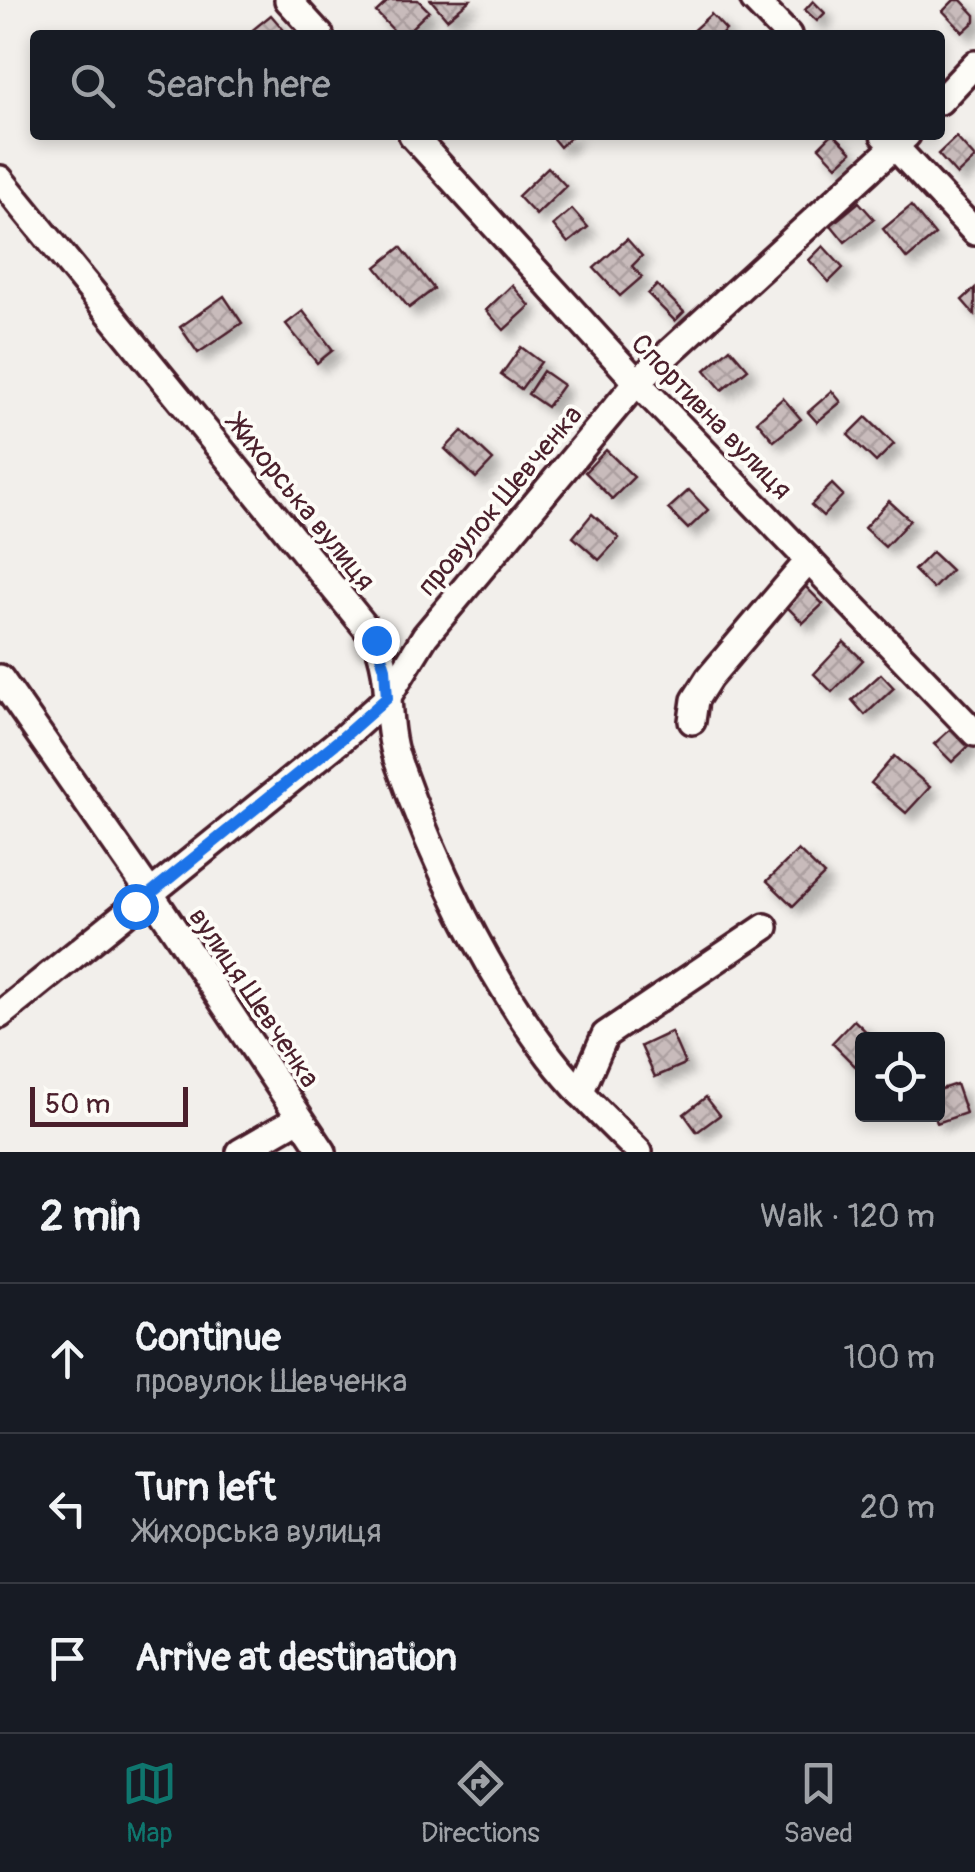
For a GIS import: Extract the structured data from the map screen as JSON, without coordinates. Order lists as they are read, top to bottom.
{
  "streets": {
    "street": [
      "Спортивна вулиця",
      "провулок Шевченка",
      "Жихорська вулиця",
      "вулиця Шевченка"
    ]
  },
  "crossings": [
    ["Спортивна вулиця", "провулок Шевченка"],
    ["провулок Шевченка", "Жихорська вулиця"],
    ["провулок Шевченка", "вулиця Шевченка"]
  ],
  "scale_bar": "50 m",
  "page": {
    "search": "Search here",
    "scale": "50 m",
    "heading": ["2 min", "Walk · 120 m"],
    "list": [
      ["Continue", "провулок Шевченка", "100 m"],
      ["Turn left", "Жихорська вулиця", "20 m"],
      "Arrive at destination"
    ],
    "nav": ["Map", "Directions", "Saved"]
  }
}
